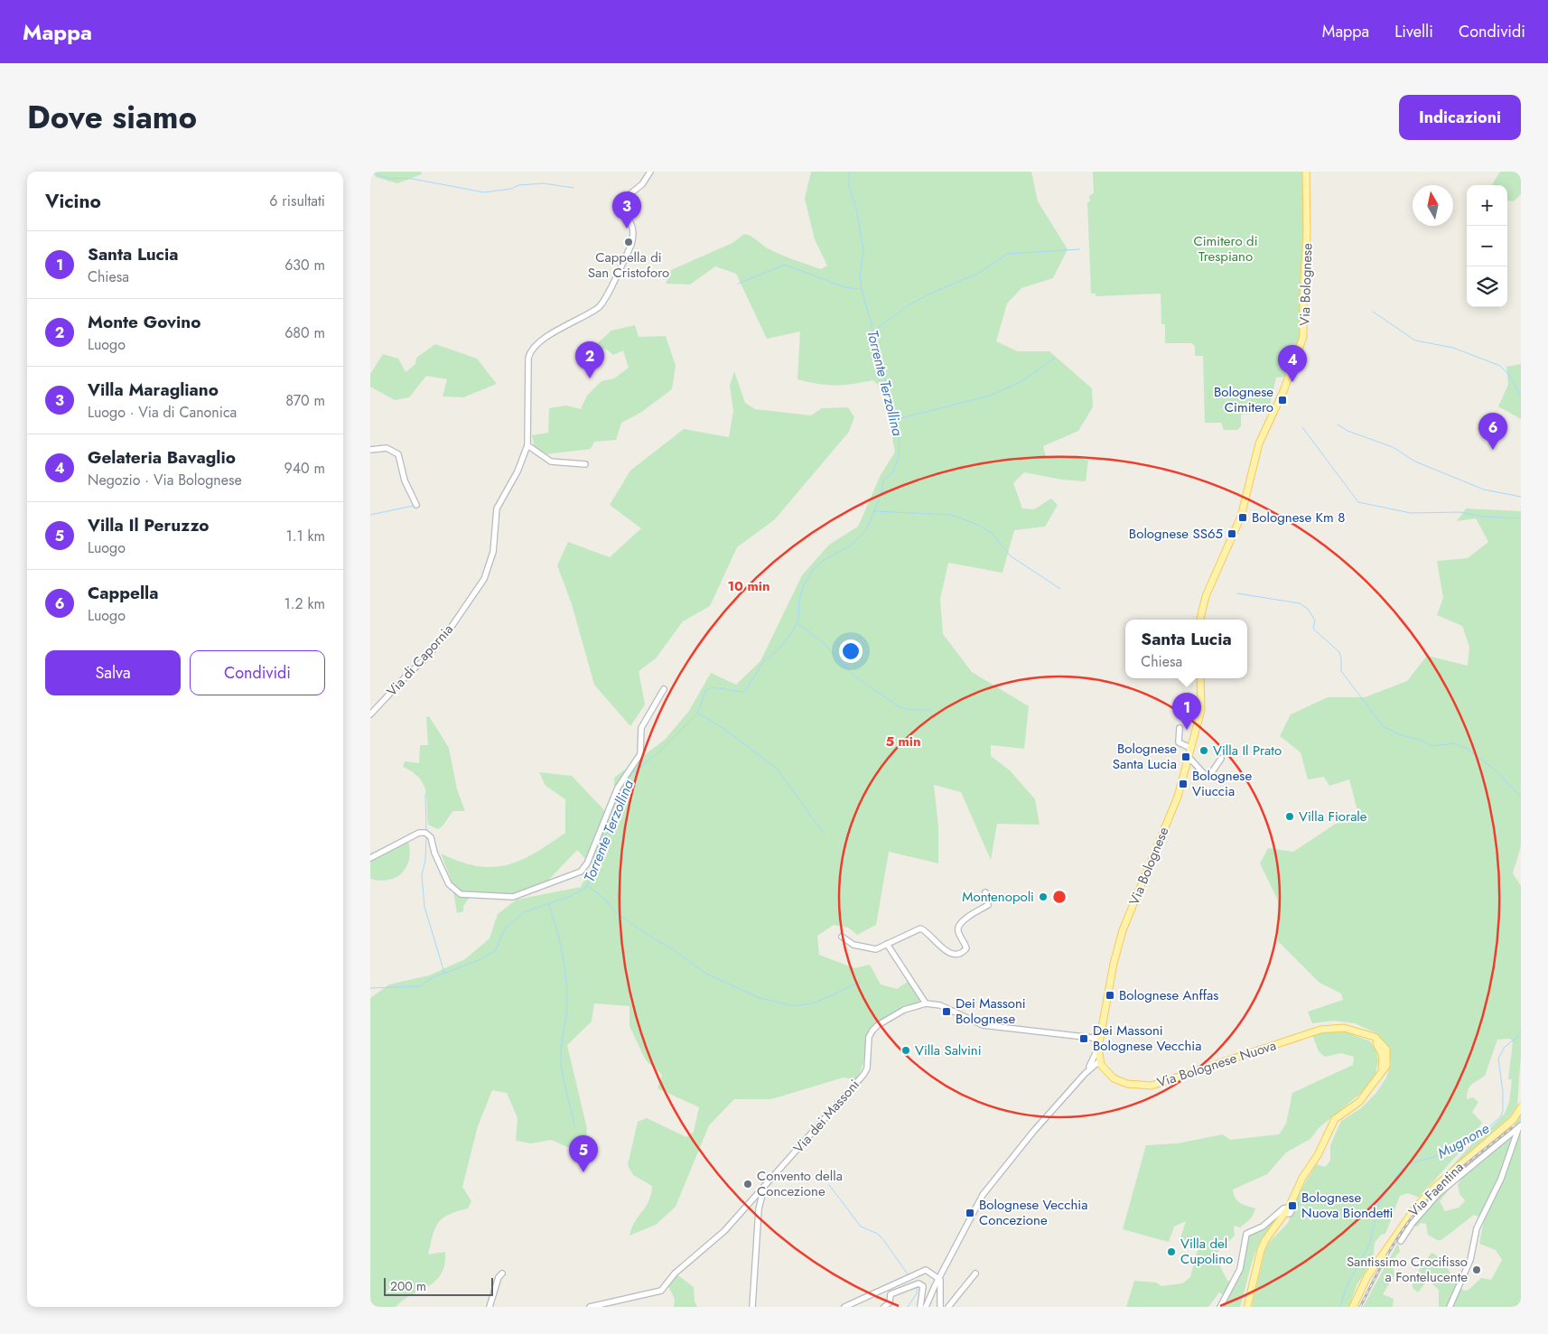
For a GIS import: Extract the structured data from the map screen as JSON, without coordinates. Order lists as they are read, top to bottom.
{
  "streets": {
    "main road": ["Via Bolognese", "Via Bolognese Nuova", "Via Faentina"],
    "street": ["Via di Capornia", "Via dei Massoni"]
  },
  "crossings": [
    ["Via Bolognese", "Via Bolognese Nuova"],
    ["Via Bolognese", "Via dei Massoni"]
  ],
  "water": ["Torrente Terzollina", "Mugnone"],
  "parks": ["Cimitero di Trespiano"],
  "places": {
    "other": [
      "Cappella di San Cristoforo",
      "Villa Il Prato",
      "Villa Fiorale",
      "Montenopoli",
      "Villa Salvini",
      "Convento della Concezione",
      "Villa del Cupolino",
      "Santissimo Crocifisso a Fontelucente"
    ],
    "transit": [
      "Bolognese Cimitero",
      "Bolognese Km 8",
      "Bolognese SS65",
      "Bolognese Santa Lucia",
      "Bolognese Viuccia",
      "Bolognese Anffas",
      "Dei Massoni Bolognese",
      "Dei Massoni Bolognese Vecchia",
      "Bolognese Nuova Biondetti",
      "Bolognese Vecchia Concezione"
    ]
  },
  "scale_bar": "200 m",
  "north": "top",
  "page": {
    "header": "Mappa",
    "nav": ["Mappa", "Livelli", "Condividi"],
    "title": "Dove siamo",
    "buttons": [
      "Indicazioni",
      ["Salva", "Condividi"]
    ],
    "heading": ["Vicino", "6 risultati"],
    "map_buttons": ["+", "−"],
    "pins": [
      "3",
      "2",
      "4",
      "6",
      "1",
      "5"
    ],
    "list": [
      {
        "mark": "1",
        "name": "Santa Lucia",
        "note": "Chiesa",
        "value": "630 m"
      },
      {
        "mark": "2",
        "name": "Monte Govino",
        "note": "Luogo",
        "value": "680 m"
      },
      {
        "mark": "3",
        "name": "Villa Maragliano",
        "note": "Luogo · Via di Canonica",
        "value": "870 m"
      },
      {
        "mark": "4",
        "name": "Gelateria Bavaglio",
        "note": "Negozio · Via Bolognese",
        "value": "940 m"
      },
      {
        "mark": "5",
        "name": "Villa Il Peruzzo",
        "note": "Luogo",
        "value": "1.1 km"
      },
      {
        "mark": "6",
        "name": "Cappella",
        "note": "Luogo",
        "value": "1.2 km"
      }
    ],
    "popup": ["Santa Lucia", "Chiesa"],
    "scale": "200 m"
  },
  "rings": ["10 min", "5 min"]
}
